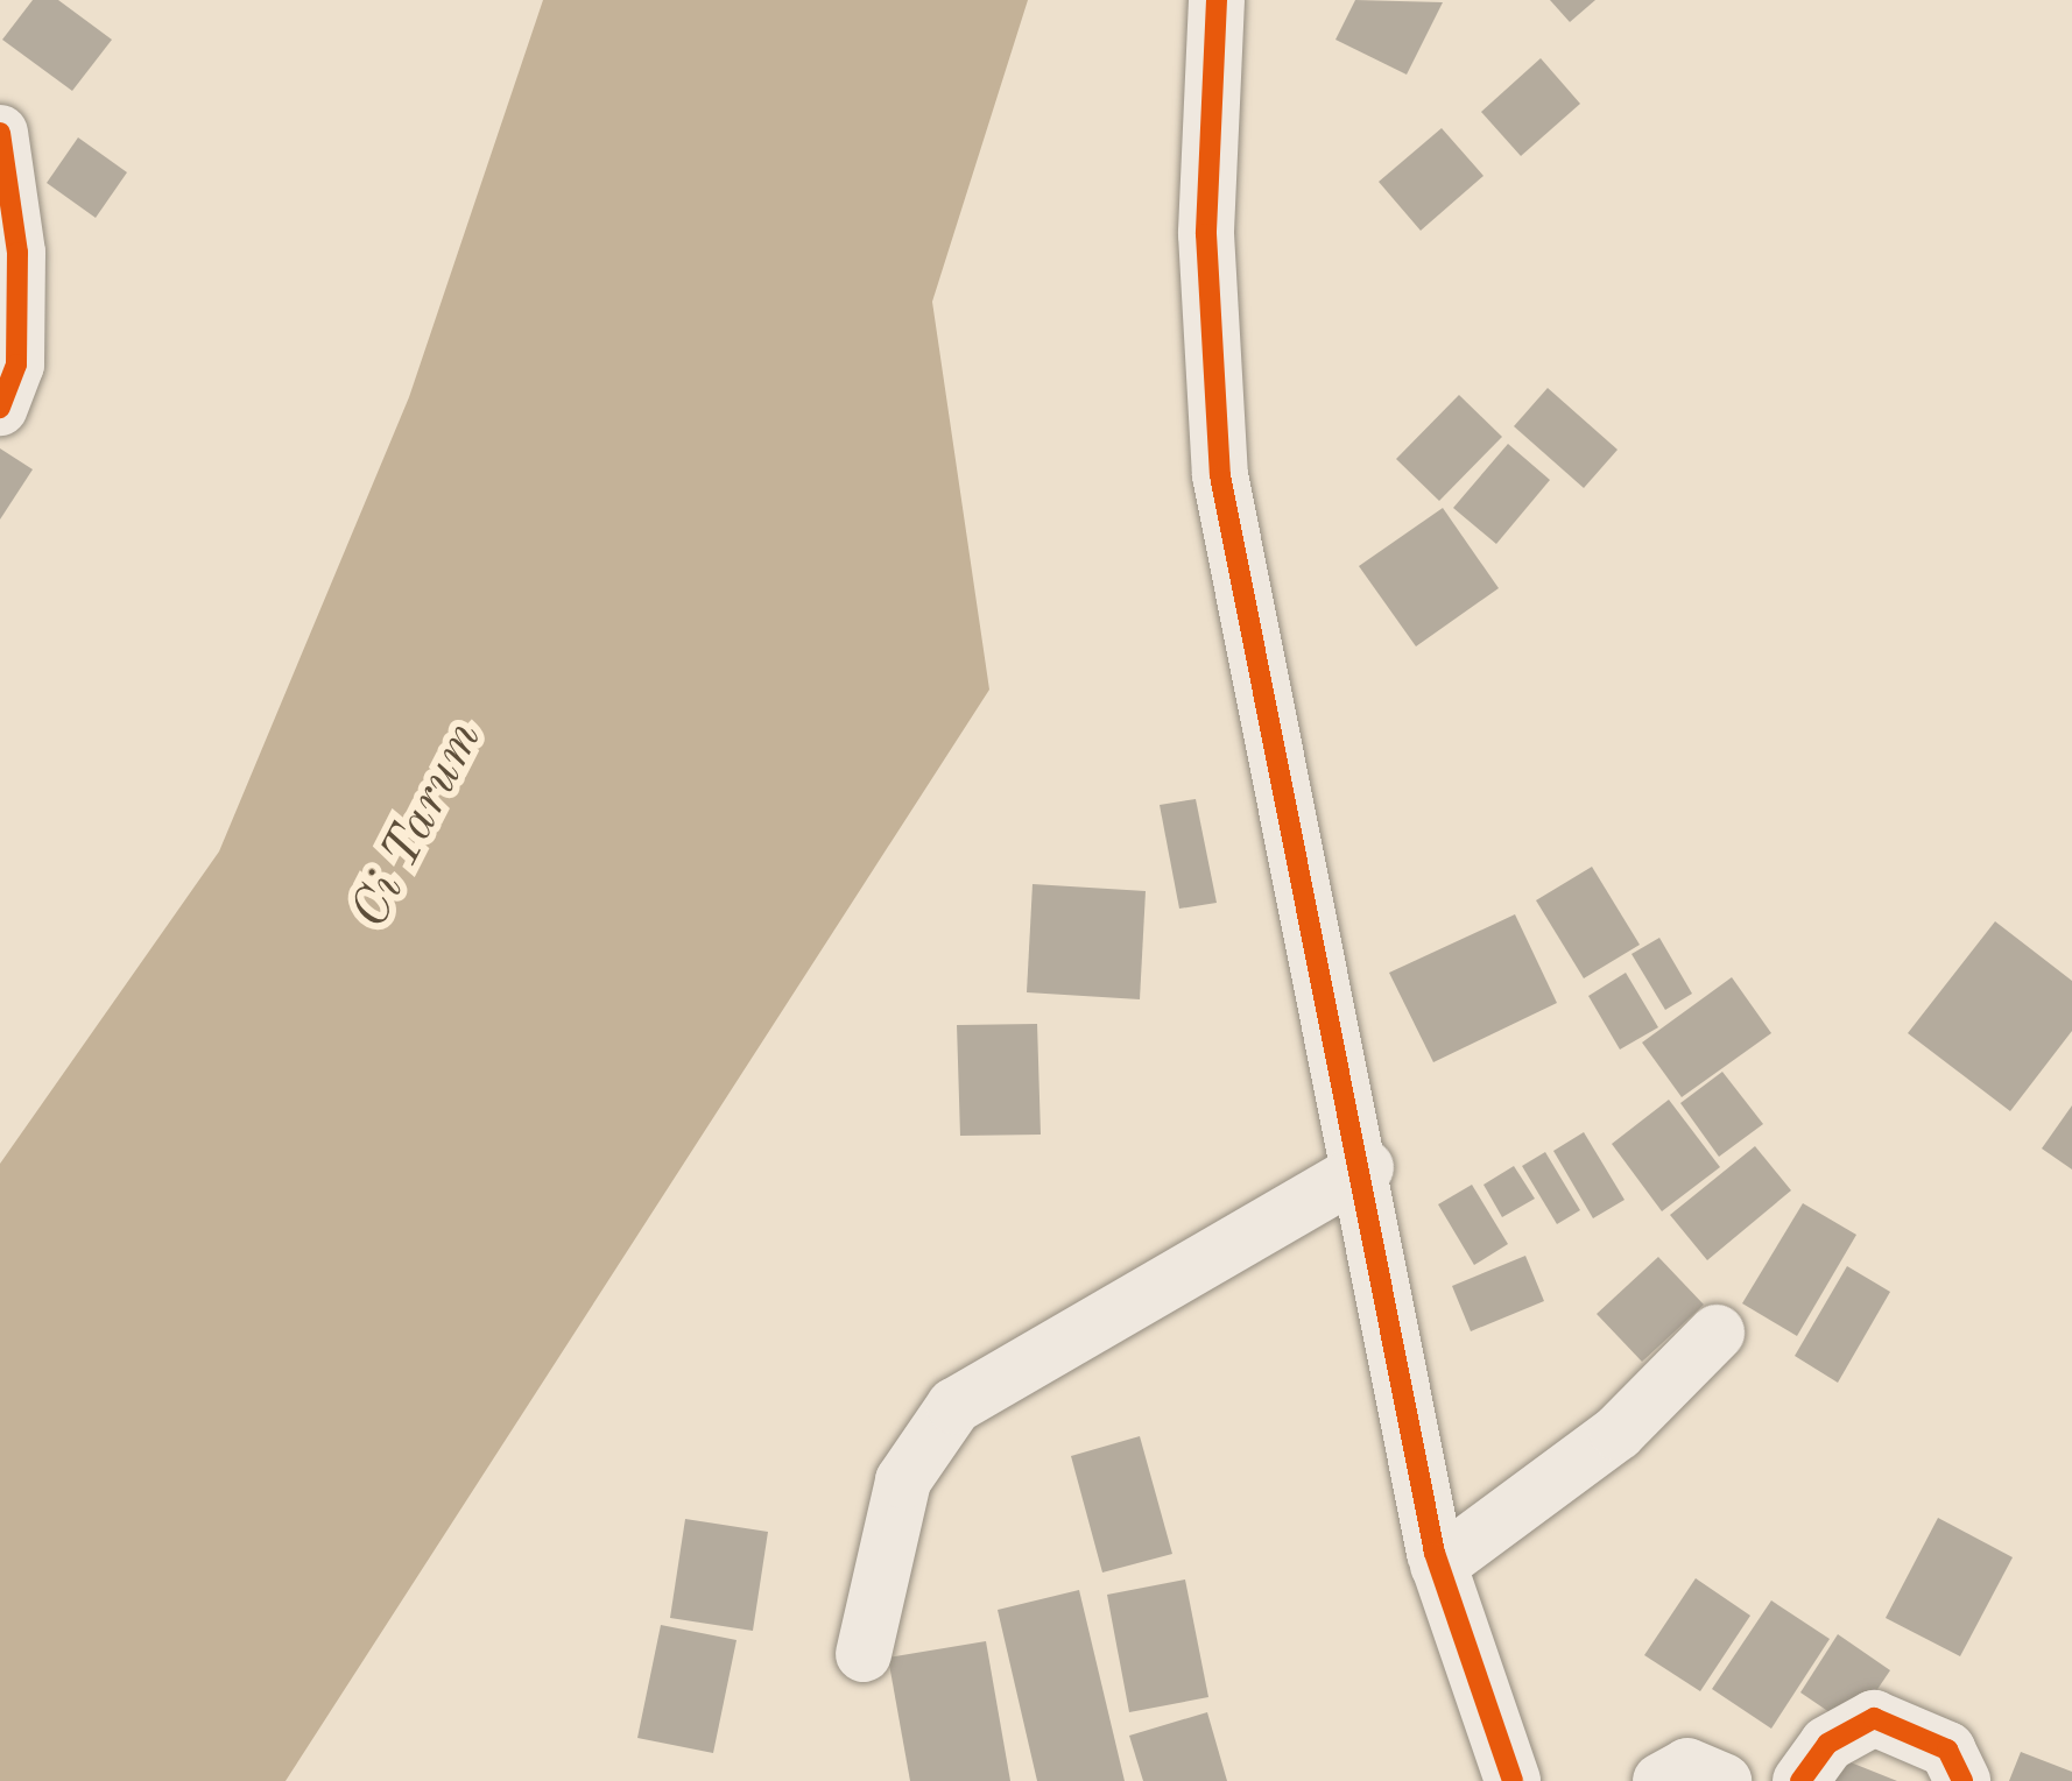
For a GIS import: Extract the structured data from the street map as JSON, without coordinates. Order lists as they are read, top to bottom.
{
  "water": ["Ci Tarum"]
}
